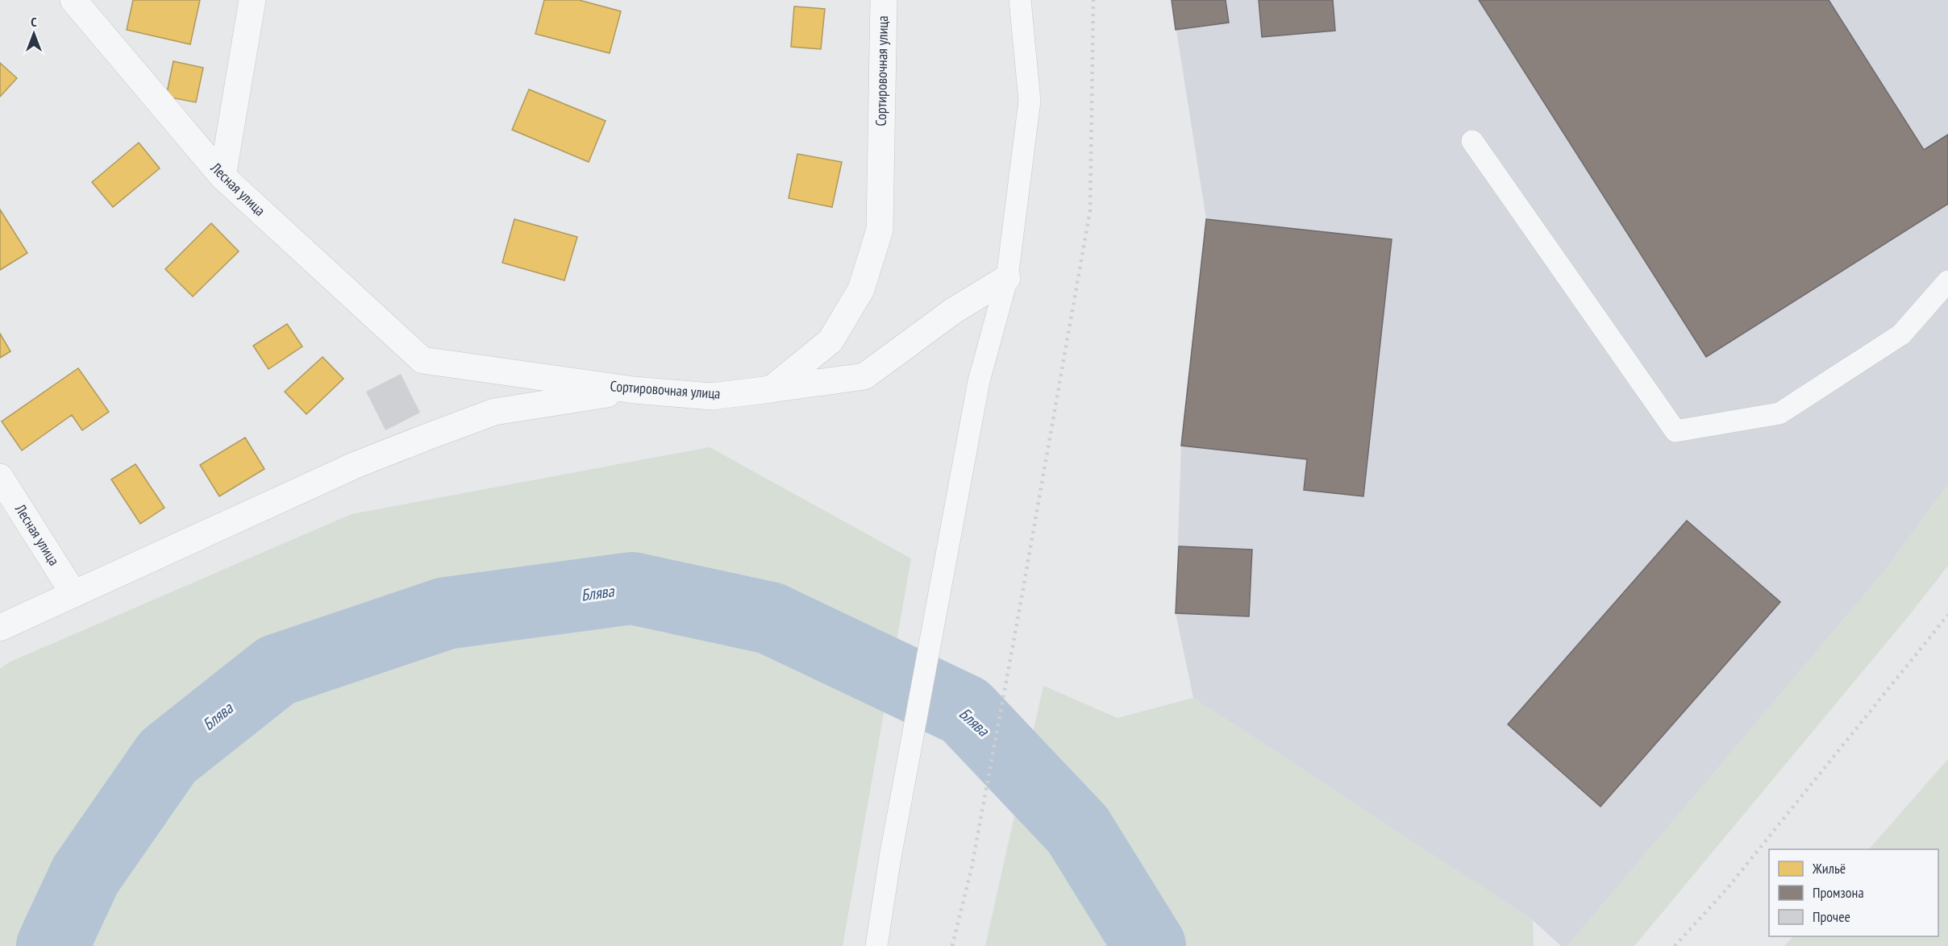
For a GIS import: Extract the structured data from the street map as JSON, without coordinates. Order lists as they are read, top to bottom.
{
  "streets": {
    "street": ["Сортировочная улица", "Лесная улица"]
  },
  "crossings": [
    ["Сортировочная улица", "Лесная улица"]
  ],
  "water": ["Блява"],
  "legend": ["Жильё", "Промзона", "Прочее"],
  "north": "top"
}
